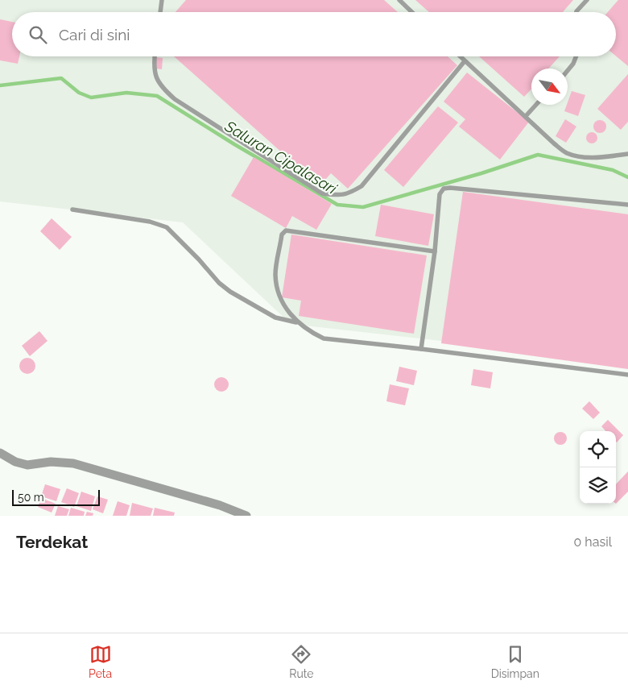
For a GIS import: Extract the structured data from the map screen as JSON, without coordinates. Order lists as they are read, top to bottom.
{
  "water": ["Saluran Cipalasari"],
  "scale_bar": "50 m",
  "north": "bottom right",
  "page": {
    "search": "Cari di sini",
    "scale": "50 m",
    "heading": ["Terdekat", "0 hasil"],
    "nav": ["Peta", "Rute", "Disimpan"]
  }
}
